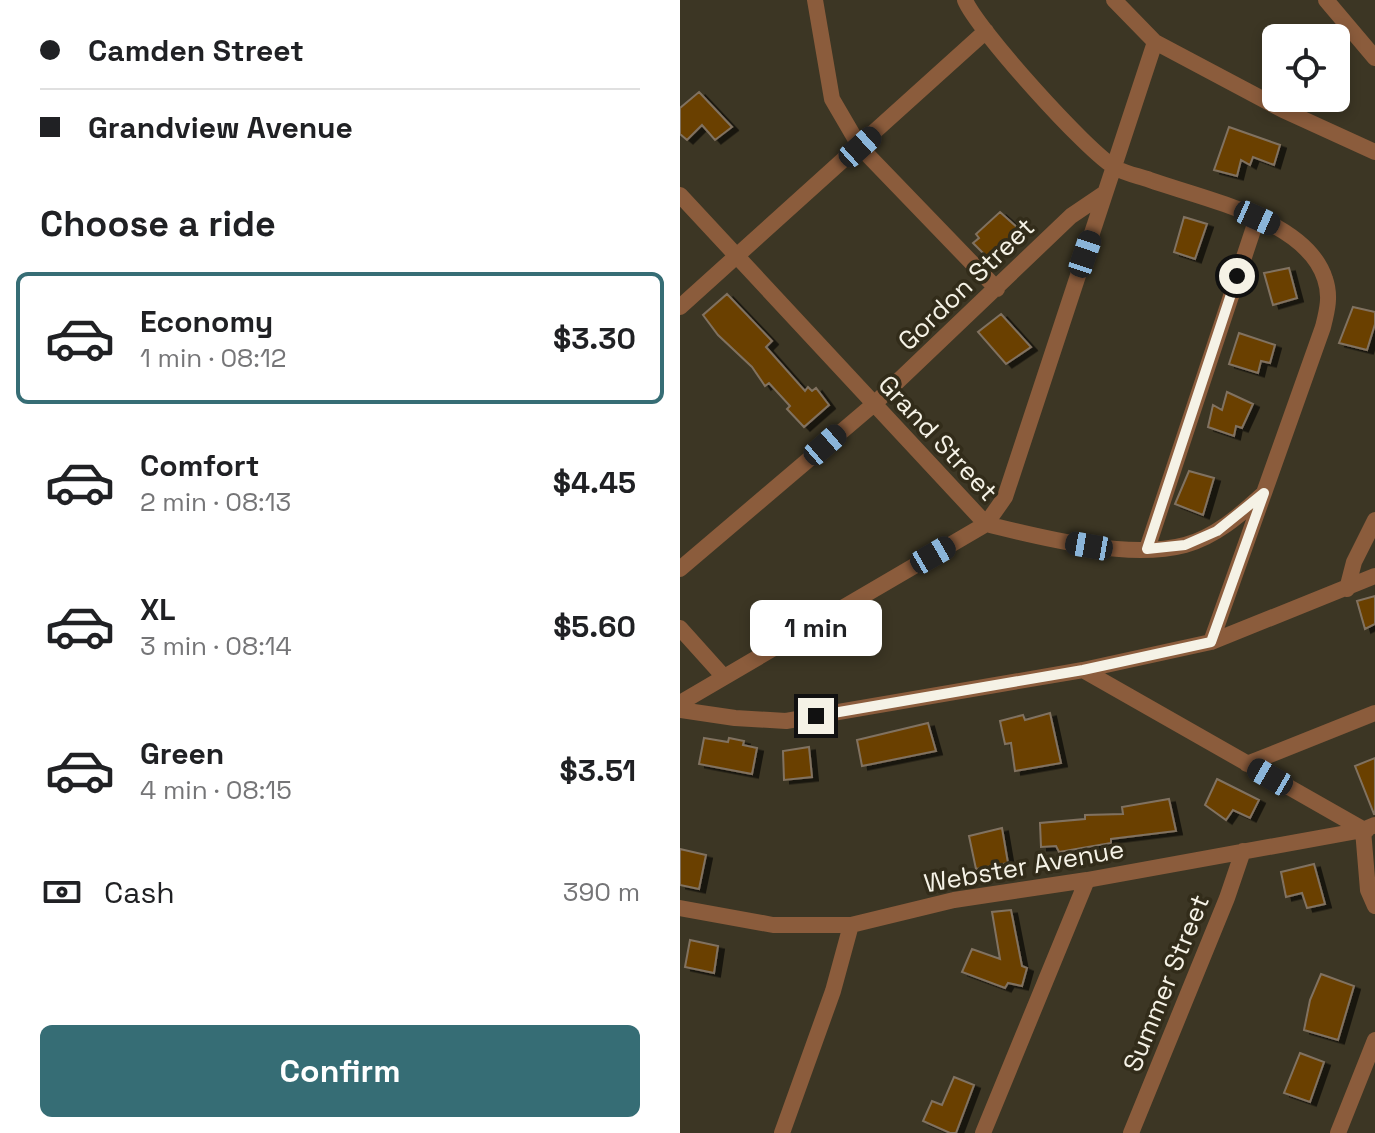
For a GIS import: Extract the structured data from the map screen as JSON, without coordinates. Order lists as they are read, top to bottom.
{
  "streets": {
    "street": [
      "Gordon Street",
      "Grand Street",
      "Webster Avenue",
      "Summer Street"
    ]
  },
  "crossings": [
    ["Gordon Street", "Grand Street"],
    ["Webster Avenue", "Summer Street"]
  ],
  "page": {
    "banner": ["Camden Street", "Grandview Avenue"],
    "heading": "Choose a ride",
    "list": [
      {
        "name": "Economy",
        "note": "1 min · 08:12",
        "value": "$3.30"
      },
      {
        "name": "Comfort",
        "note": "2 min · 08:13",
        "value": "$4.45"
      },
      {
        "name": "XL",
        "note": "3 min · 08:14",
        "value": "$5.60"
      },
      {
        "name": "Green",
        "note": "4 min · 08:15",
        "value": "$3.51"
      }
    ],
    "bubble": "1 min",
    "pay": ["Cash", "390 m"],
    "buttons": "Confirm"
  }
}
